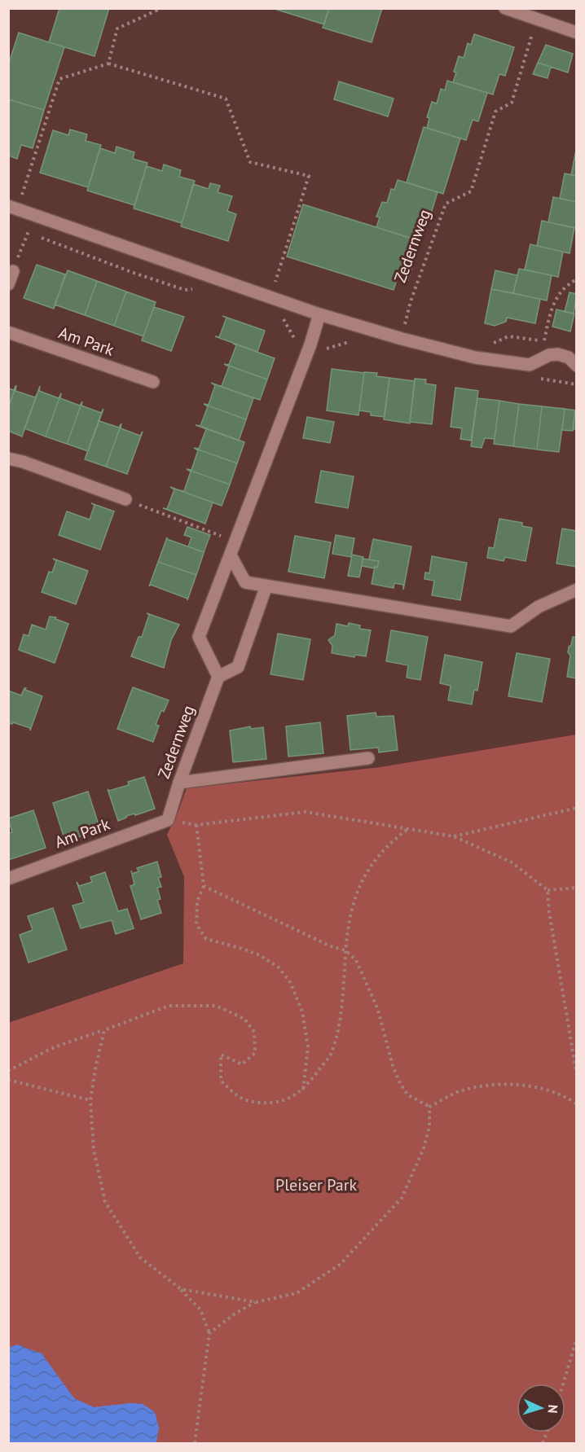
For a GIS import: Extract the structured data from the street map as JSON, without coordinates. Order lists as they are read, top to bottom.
{
  "streets": {
    "street": ["Zedernweg", "Am Park"]
  },
  "crossings": [
    ["Zedernweg", "Am Park"]
  ],
  "parks": ["Pleiser Park"],
  "north": "right"
}
